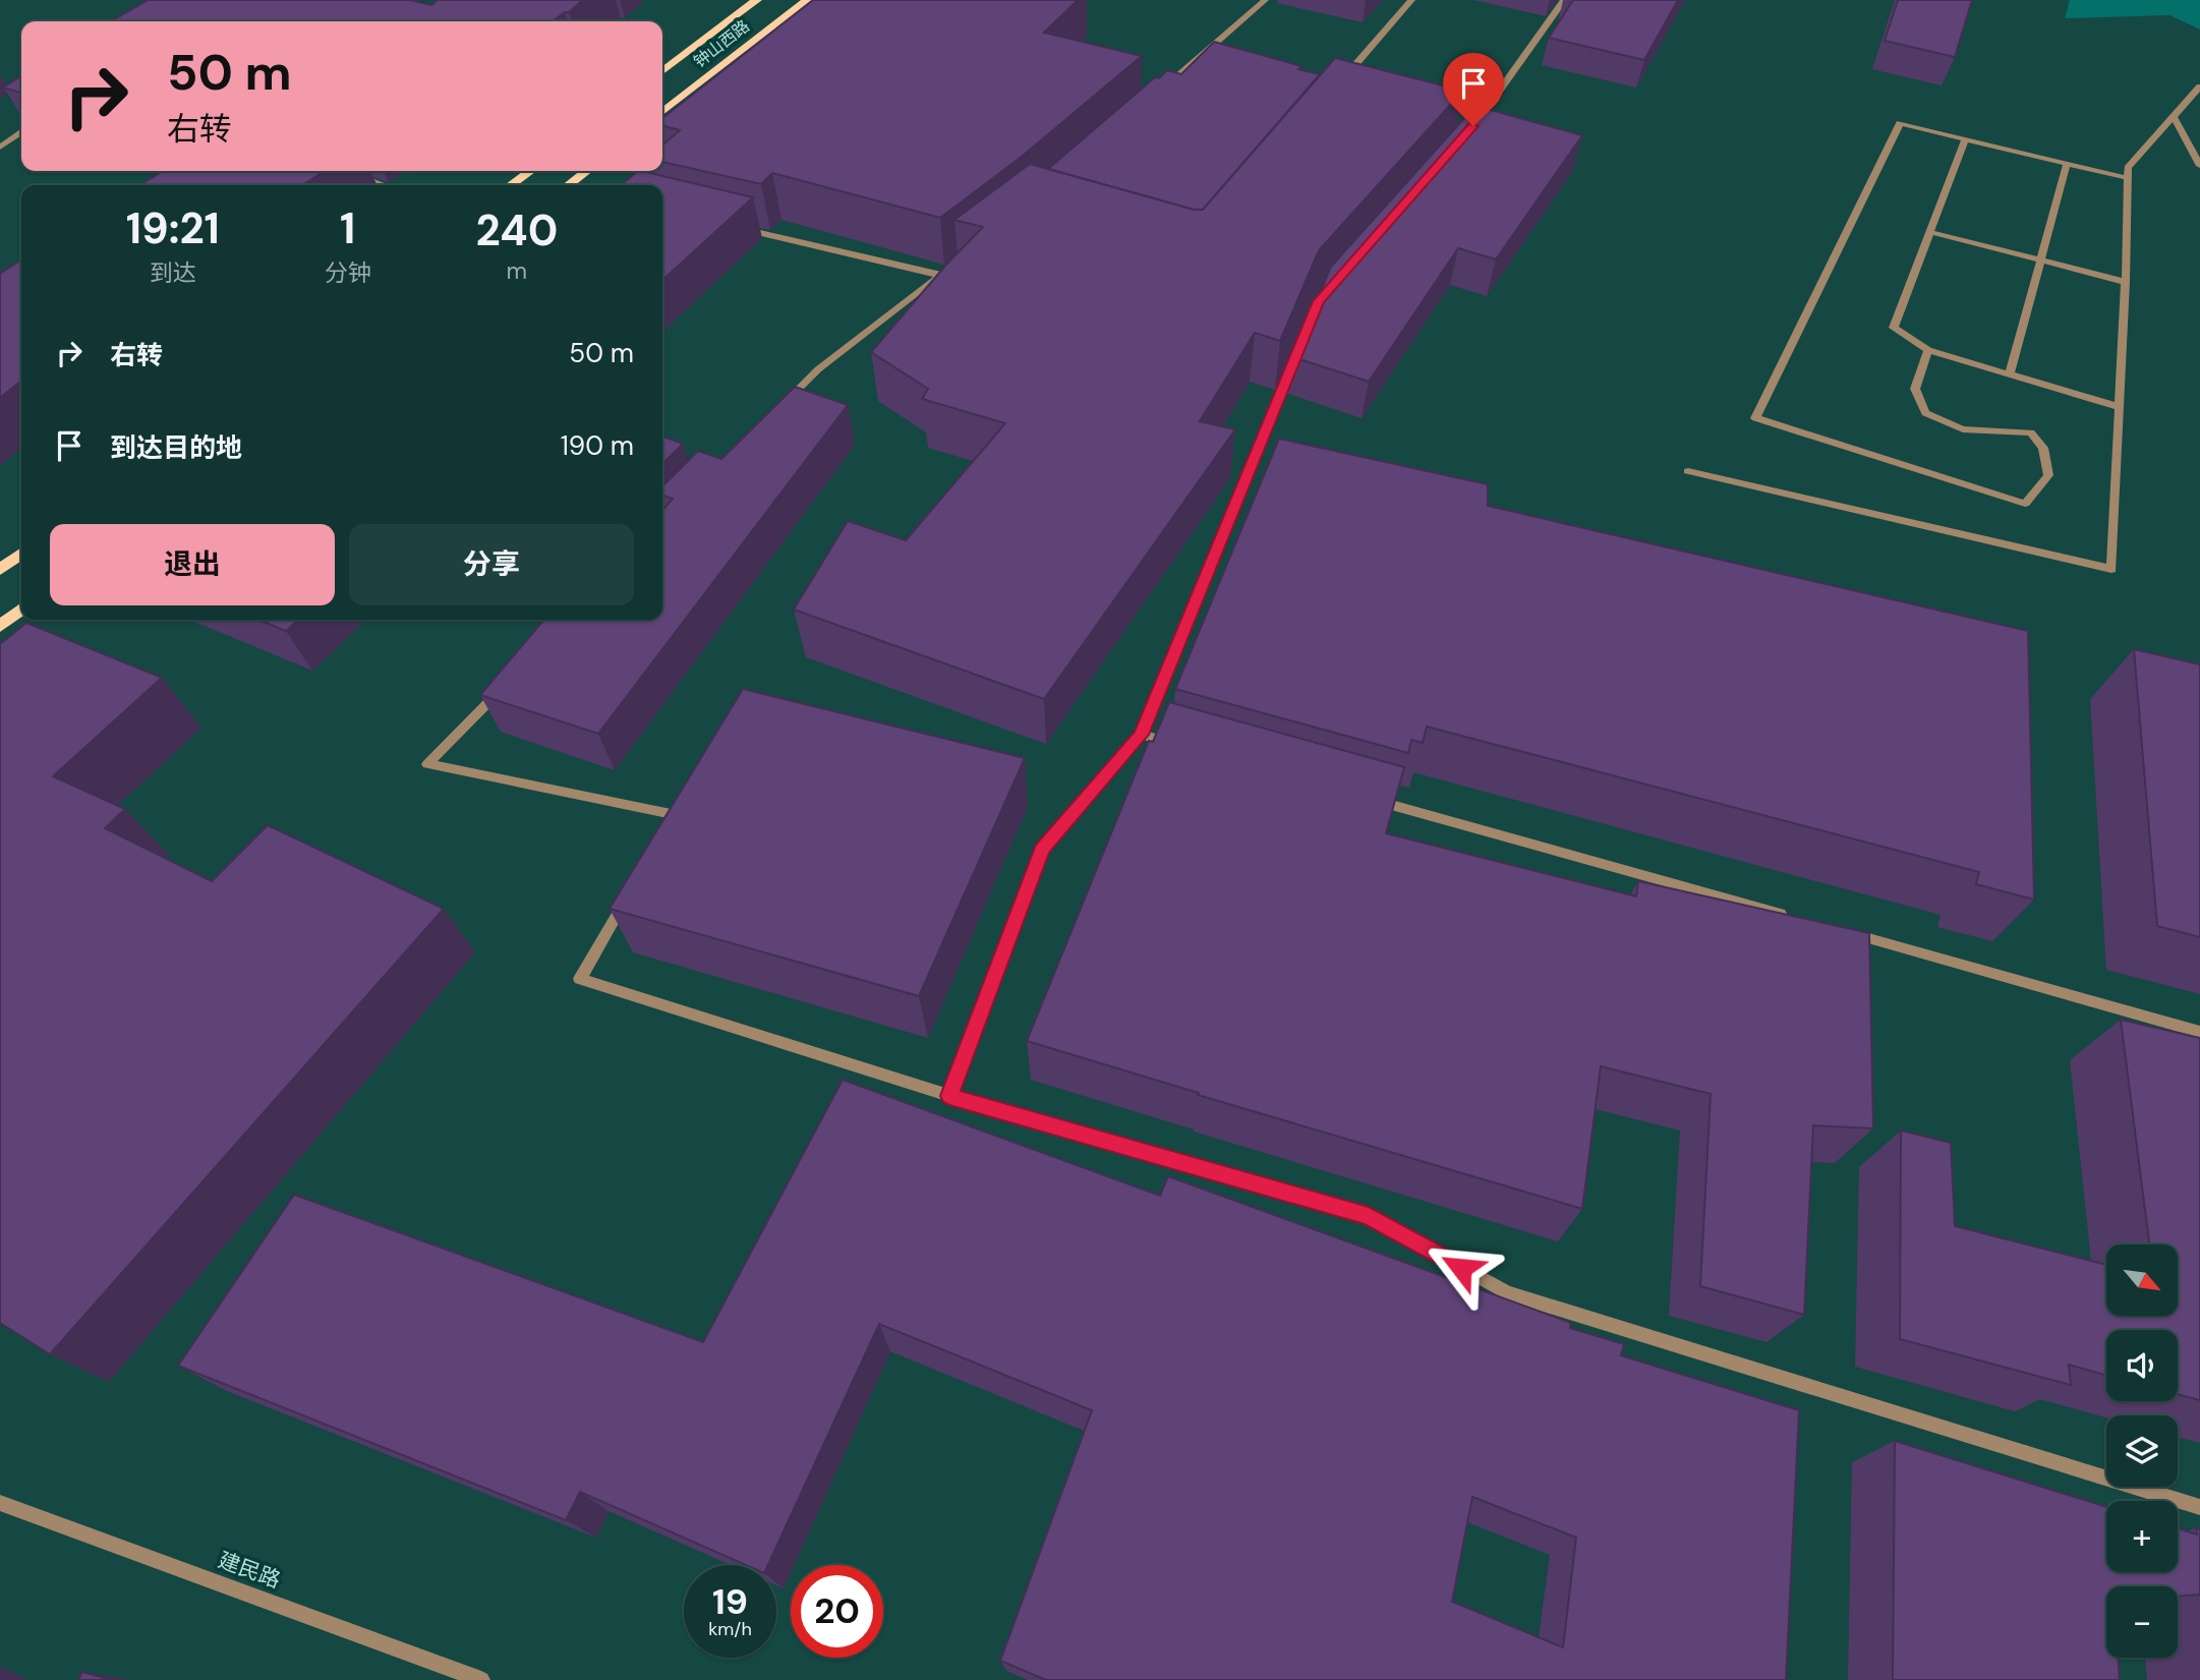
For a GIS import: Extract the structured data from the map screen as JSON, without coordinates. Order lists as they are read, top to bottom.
{
  "streets": {
    "main road": ["钟山西路"],
    "street": ["建民路"]
  },
  "north": "bottom right",
  "page": {
    "turn": ["50 m", "右转"],
    "eta": [
      "19:21",
      "到达",
      "1",
      "分钟",
      "240",
      "m"
    ],
    "list": [
      {
        "name": "右转",
        "value": "50 m"
      },
      {
        "name": "到达目的地",
        "value": "190 m"
      }
    ],
    "buttons": ["退出", "分享"],
    "map_buttons": ["+", "−"],
    "speed": "19 km/h",
    "limit": "20"
  }
}
